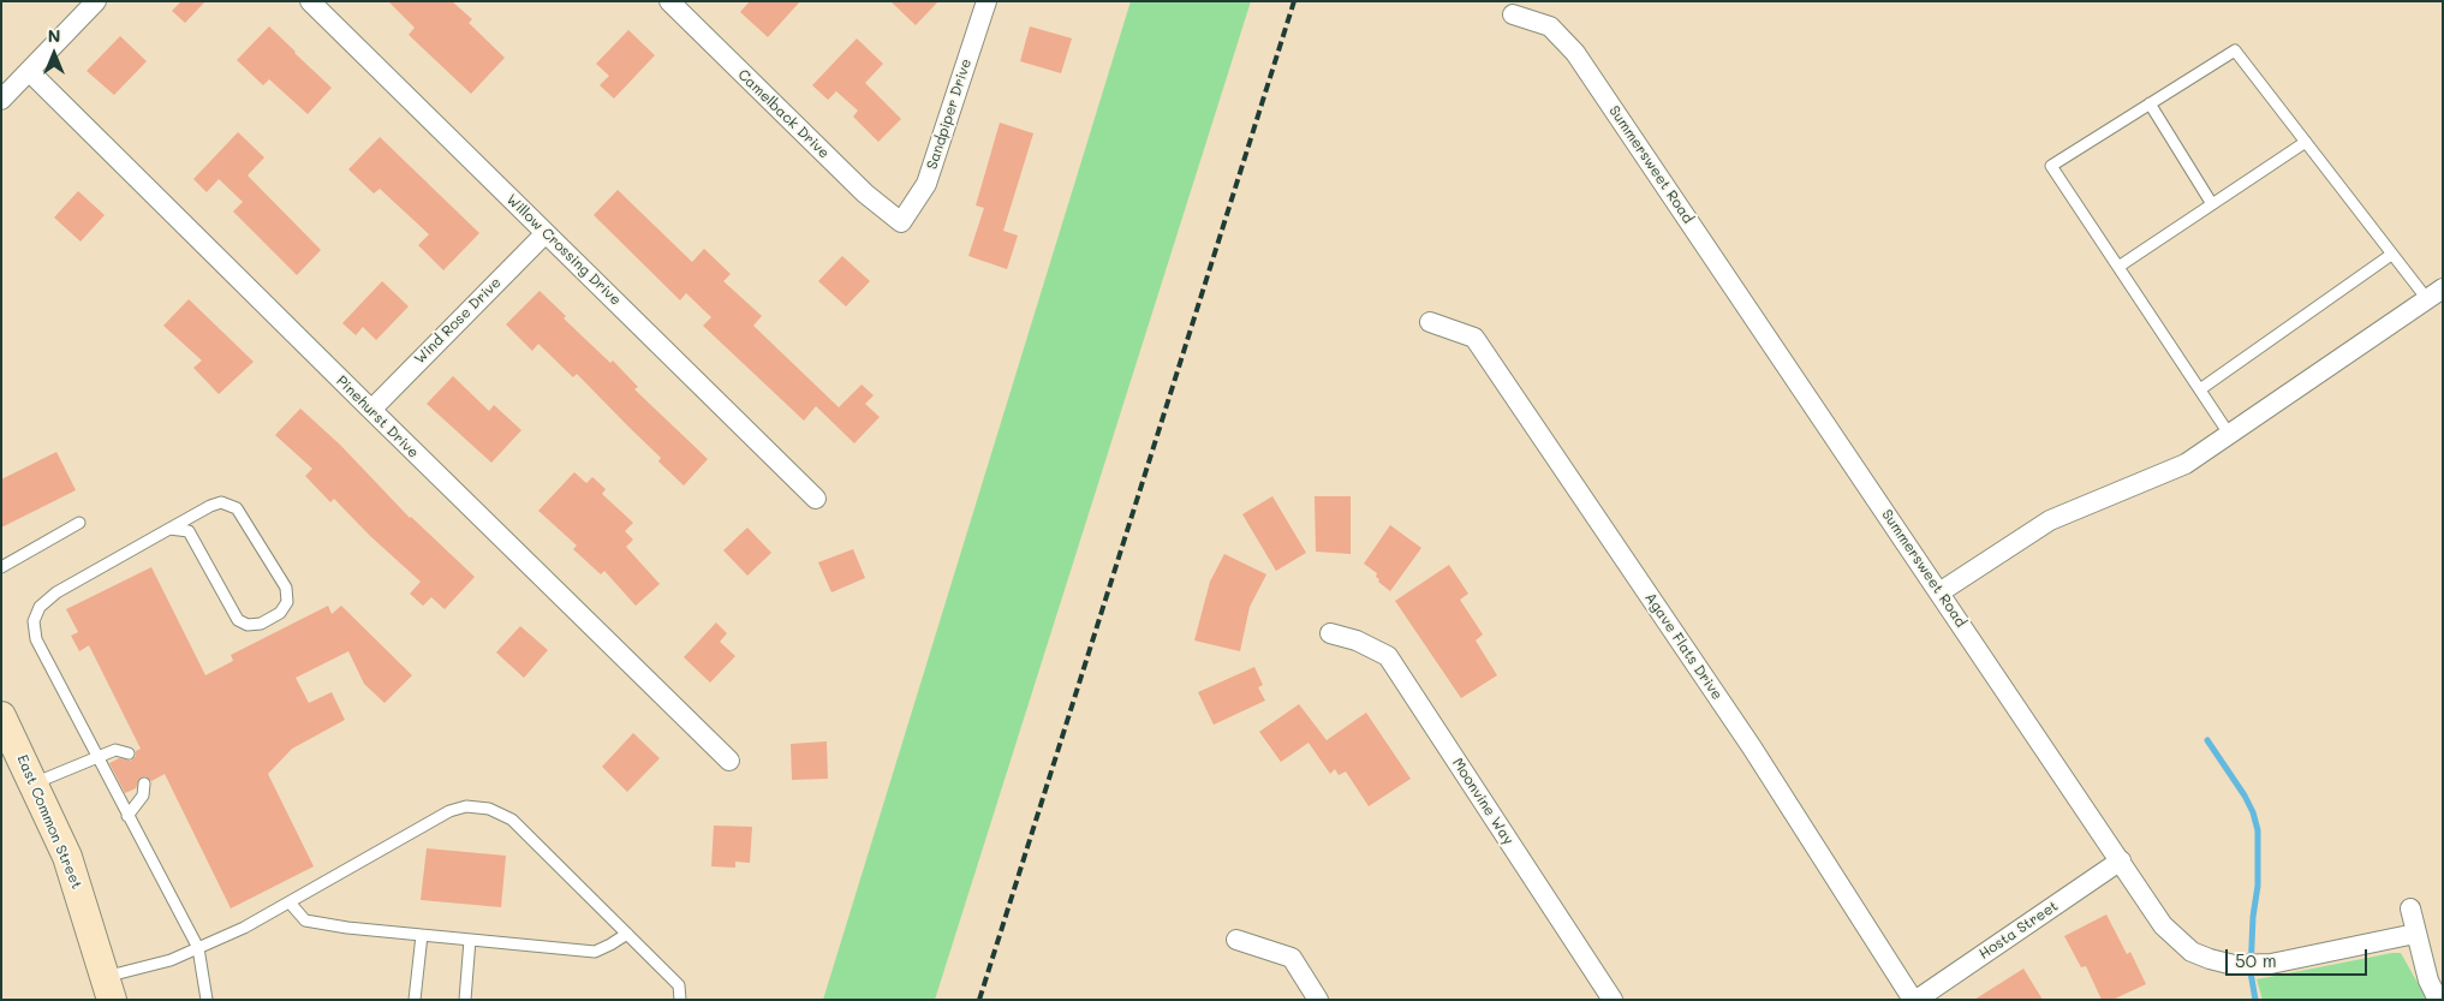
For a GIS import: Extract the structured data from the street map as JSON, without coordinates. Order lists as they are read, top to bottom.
{
  "streets": {
    "main road": ["East Common Street"],
    "street": [
      "Camelback Drive",
      "Sandpiper Drive",
      "Summersweet Road",
      "Willow Crossing Drive",
      "Wind Rose Drive",
      "Pinehurst Drive",
      "Agave Flats Drive",
      "Moonvine Way",
      "Hosta Street"
    ]
  },
  "crossings": [
    ["Camelback Drive", "Sandpiper Drive"],
    ["Summersweet Road", "Hosta Street"],
    ["Willow Crossing Drive", "Wind Rose Drive"],
    ["Wind Rose Drive", "Pinehurst Drive"],
    ["Agave Flats Drive", "Hosta Street"]
  ],
  "scale_bar": "50 m",
  "north": "top"
}
